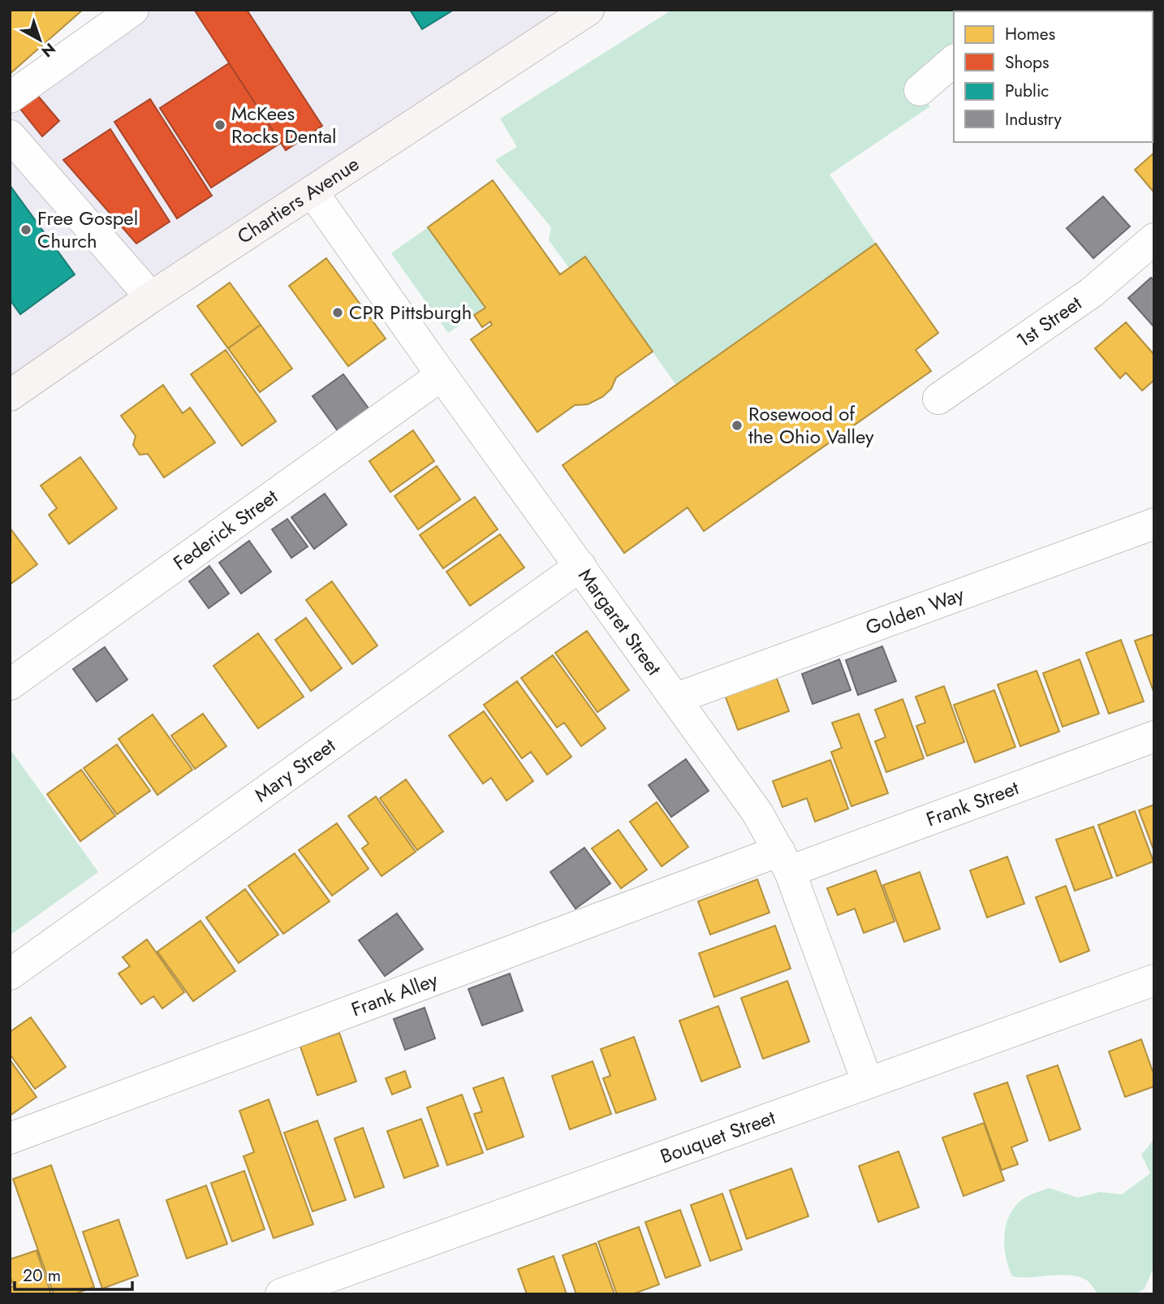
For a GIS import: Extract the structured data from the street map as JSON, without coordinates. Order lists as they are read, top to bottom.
{
  "streets": {
    "main road": ["Chartiers Avenue"],
    "street": [
      "1st Street",
      "Federick Street",
      "Golden Way",
      "Margaret Street",
      "Mary Street",
      "Frank Street",
      "Frank Alley",
      "Bouquet Street"
    ]
  },
  "crossings": [
    ["Chartiers Avenue", "Margaret Street"],
    ["Federick Street", "Margaret Street"],
    ["Golden Way", "Margaret Street"],
    ["Margaret Street", "Mary Street"],
    ["Margaret Street", "Frank Street"],
    ["Margaret Street", "Frank Alley"],
    ["Margaret Street", "Bouquet Street"],
    ["Frank Street", "Frank Alley"]
  ],
  "places": [
    "McKees Rocks Dental",
    "Free Gospel Church",
    "CPR Pittsburgh",
    "Rosewood of the Ohio Valley"
  ],
  "legend": [
    "Homes",
    "Shops",
    "Public",
    "Industry"
  ],
  "scale_bar": "20 m",
  "north": "bottom right"
}
